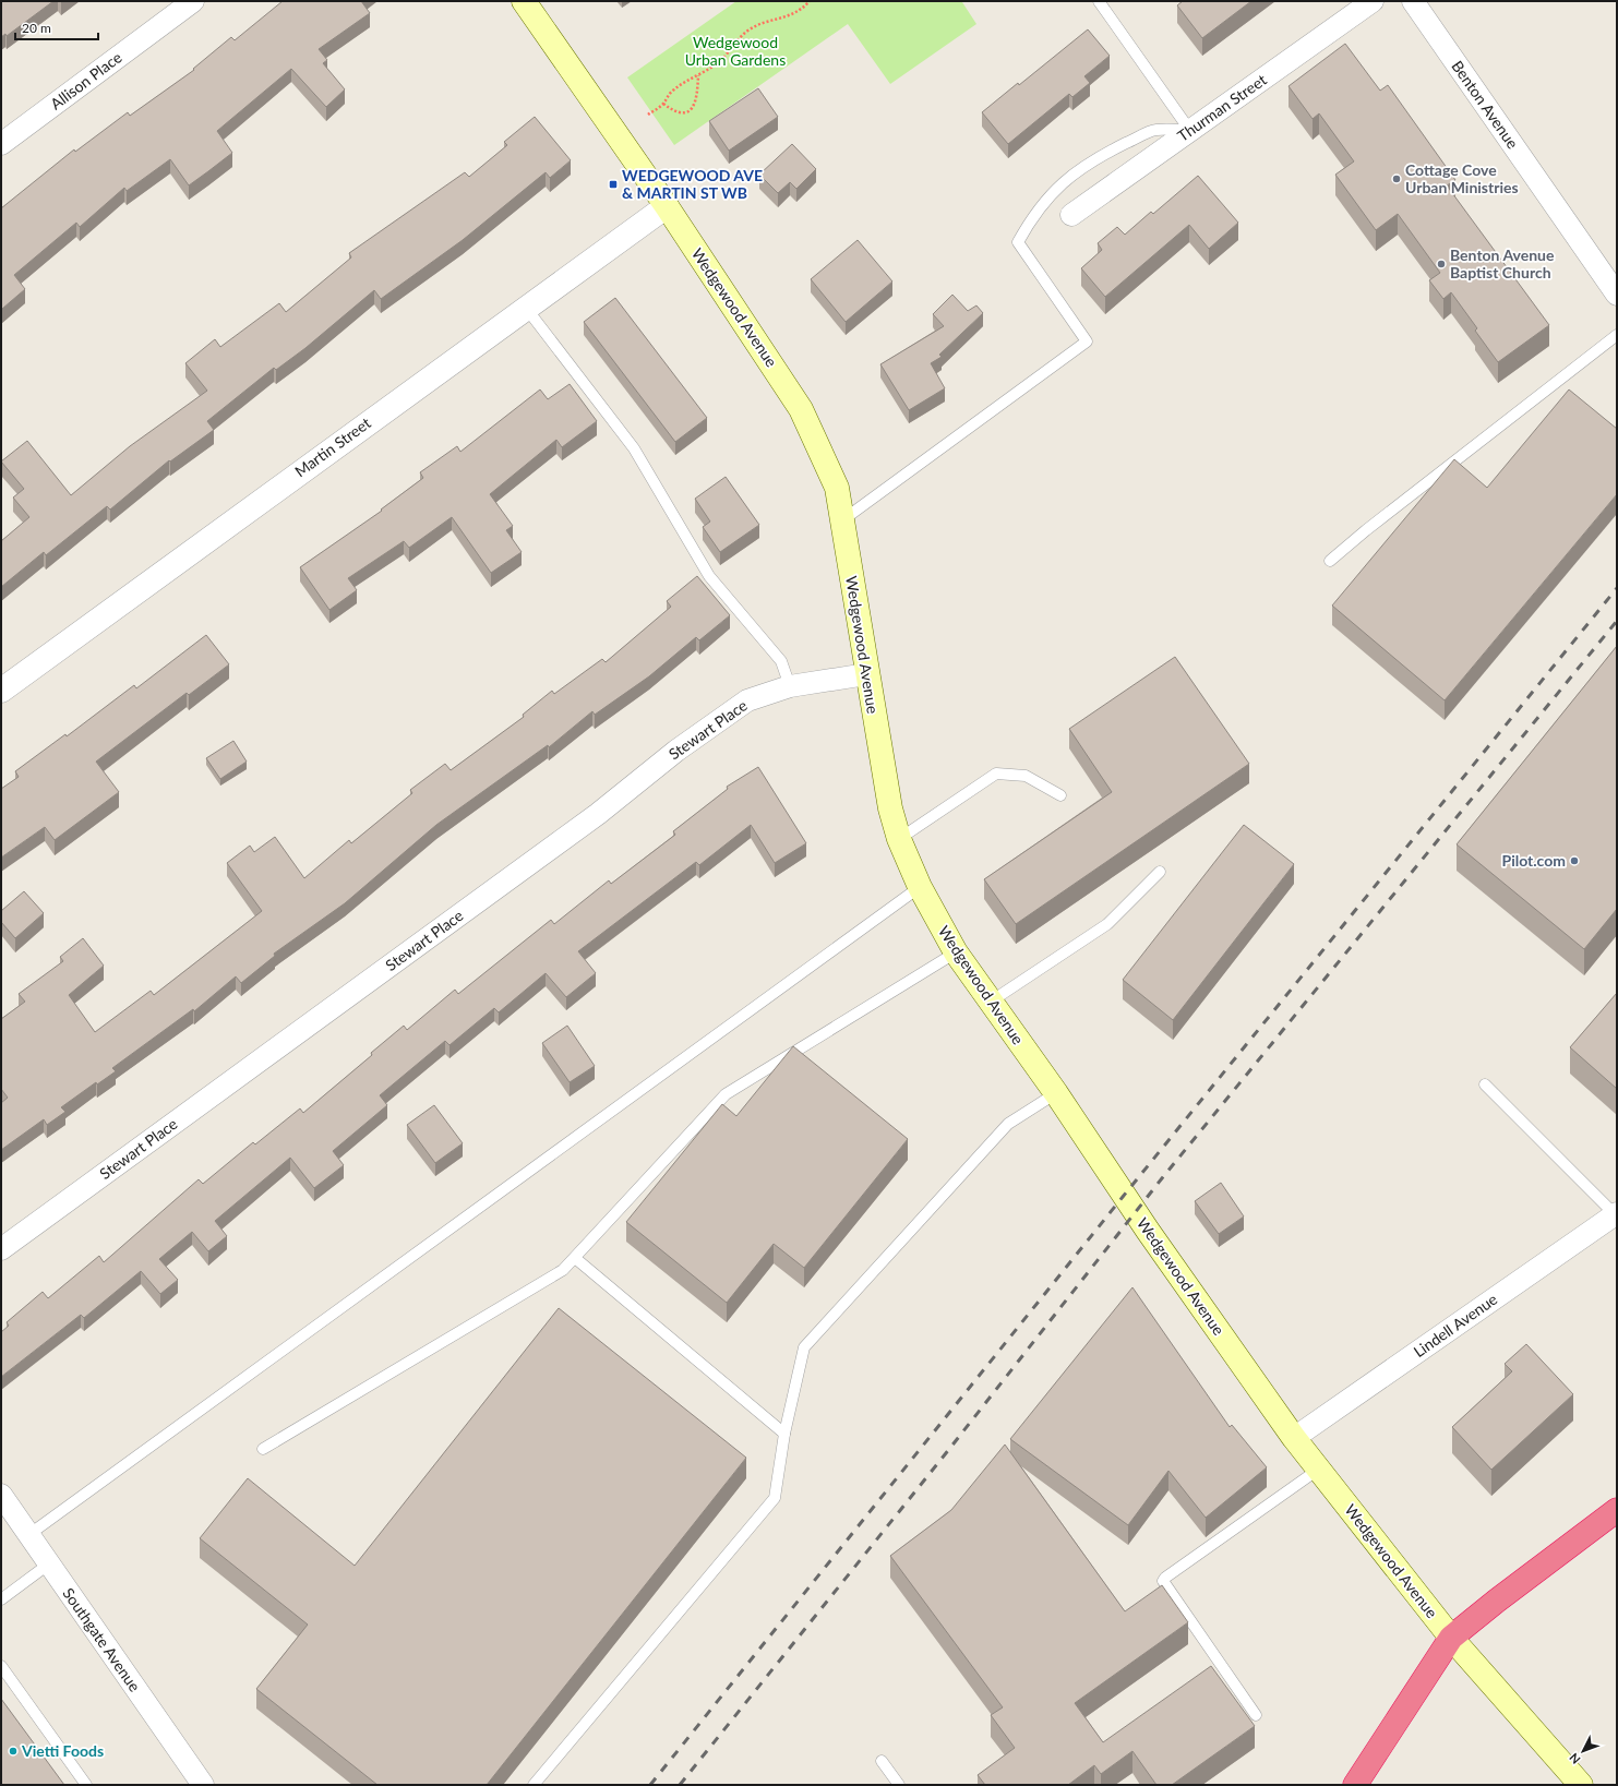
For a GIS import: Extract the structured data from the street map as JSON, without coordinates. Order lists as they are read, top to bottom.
{
  "streets": {
    "main road": ["Wedgewood Avenue"],
    "street": [
      "Allison Place",
      "Benton Avenue",
      "Thurman Street",
      "Martin Street",
      "Stewart Place",
      "Lindell Avenue",
      "Southgate Avenue"
    ]
  },
  "crossings": [
    ["Wedgewood Avenue", "Martin Street"],
    ["Wedgewood Avenue", "Stewart Place"],
    ["Wedgewood Avenue", "Lindell Avenue"]
  ],
  "parks": ["Wedgewood Urban Gardens"],
  "places": {
    "other": [
      "Cottage Cove Urban Ministries",
      "Benton Avenue Baptist Church",
      "Pilot.com",
      "Vietti Foods"
    ],
    "transit": ["WEDGEWOOD AVE & MARTIN ST WB"]
  },
  "scale_bar": "20 m",
  "north": "bottom left"
}
